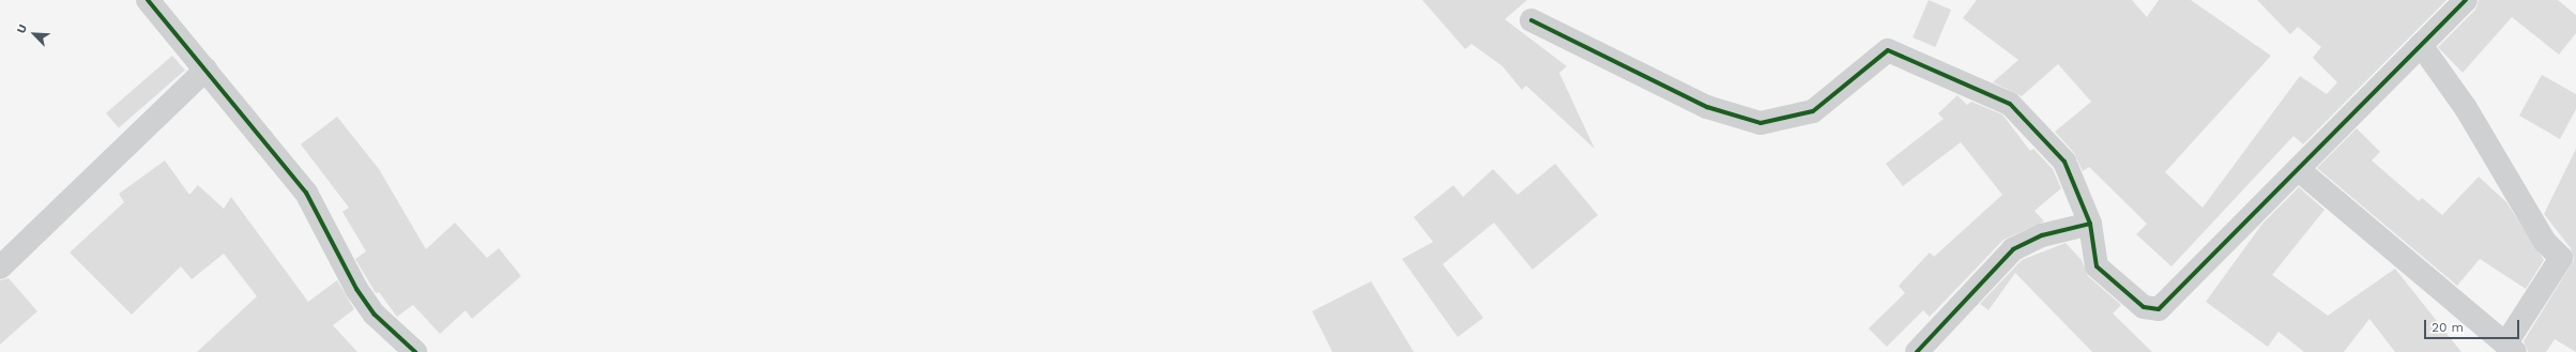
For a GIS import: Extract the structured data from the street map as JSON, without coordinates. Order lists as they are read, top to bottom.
{
  "scale_bar": "20 m",
  "north": "top left"
}
